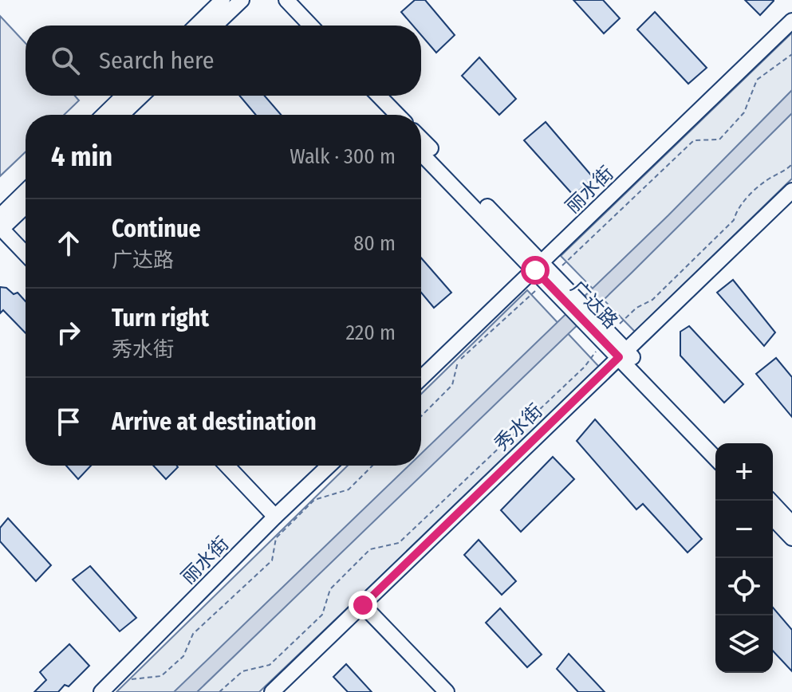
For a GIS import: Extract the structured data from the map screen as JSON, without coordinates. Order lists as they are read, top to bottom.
{
  "streets": {
    "main road": ["丽水街", "广达路", "秀水街"]
  },
  "crossings": [
    ["丽水街", "广达路"],
    ["广达路", "秀水街"]
  ],
  "page": {
    "search": "Search here",
    "heading": ["4 min", "Walk · 300 m"],
    "list": [
      ["Continue", "广达路", "80 m"],
      ["Turn right", "秀水街", "220 m"],
      "Arrive at destination"
    ],
    "map_buttons": ["+", "−"]
  }
}
